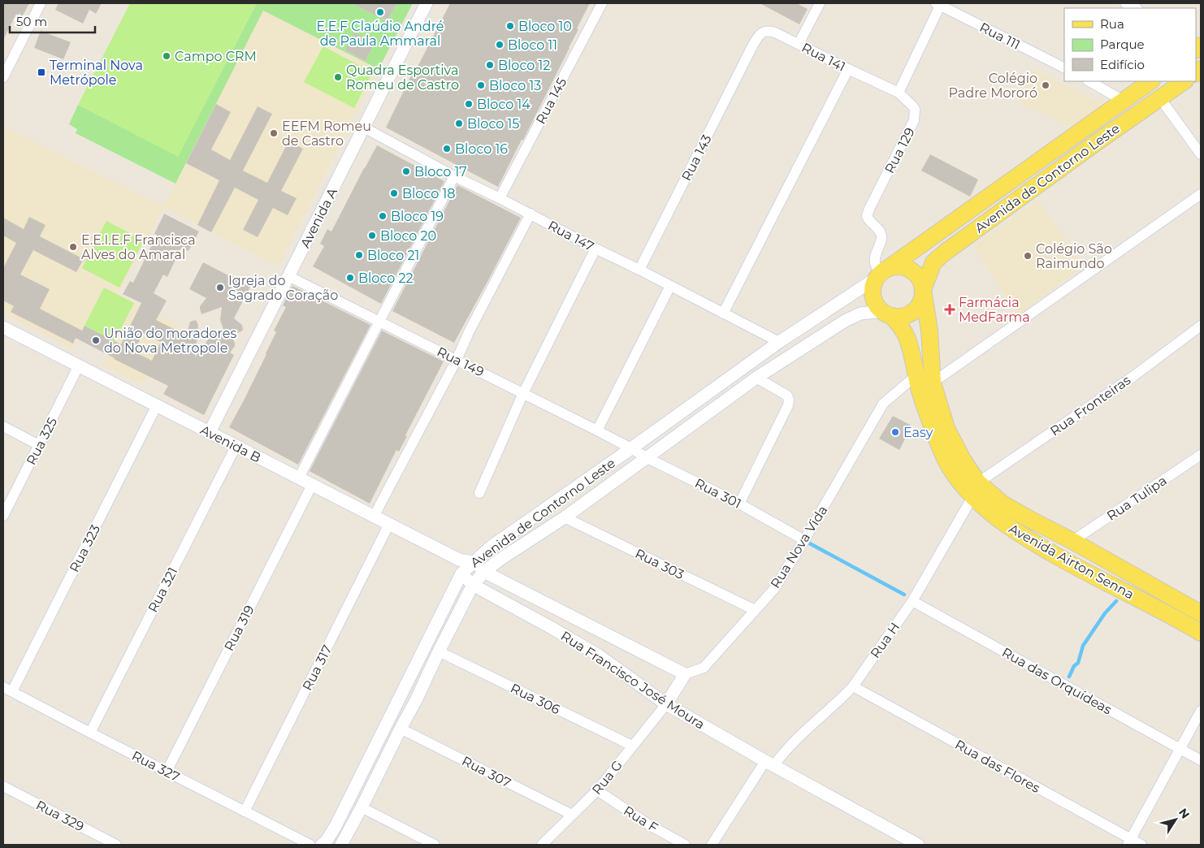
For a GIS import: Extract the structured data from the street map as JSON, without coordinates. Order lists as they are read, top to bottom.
{
  "streets": {
    "main road": ["Avenida de Contorno Leste", "Avenida Airton Senna"],
    "street": [
      "Rua 111",
      "Rua 141",
      "Rua 145",
      "Rua 129",
      "Rua 143",
      "Avenida A",
      "Rua 147",
      "Rua 149",
      "Rua Fronteiras",
      "Rua 325",
      "Avenida B",
      "Rua 301",
      "Rua Tulipa",
      "Rua Nova Vida",
      "Rua 323",
      "Rua 303",
      "Rua 321",
      "Rua 319",
      "Rua H",
      "Rua 317",
      "Rua Francisco José Moura",
      "Rua das Orquídeas",
      "Rua 306",
      "Rua 327",
      "Rua das Flores",
      "Rua 307",
      "Rua G",
      "Rua 329",
      "Rua F"
    ]
  },
  "crossings": [
    ["Rua 141", "Rua 129"],
    ["Rua 141", "Rua 143"],
    ["Rua 145", "Rua 147"],
    ["Rua 129", "Avenida de Contorno Leste"],
    ["Rua 129", "Avenida Airton Senna"],
    ["Rua 143", "Rua 147"],
    ["Avenida de Contorno Leste", "Rua 147"],
    ["Avenida de Contorno Leste", "Rua 149"],
    ["Avenida de Contorno Leste", "Avenida B"],
    ["Avenida de Contorno Leste", "Rua 301"],
    ["Avenida de Contorno Leste", "Avenida Airton Senna"],
    ["Avenida de Contorno Leste", "Rua 303"],
    ["Avenida de Contorno Leste", "Rua Francisco José Moura"],
    ["Avenida de Contorno Leste", "Rua 306"],
    ["Avenida de Contorno Leste", "Rua 307"],
    ["Avenida A", "Rua 147"],
    ["Avenida A", "Rua 149"],
    ["Avenida A", "Avenida B"],
    ["Rua 149", "Rua 301"],
    ["Rua Fronteiras", "Avenida Airton Senna"],
    ["Rua Fronteiras", "Rua H"],
    ["Rua 325", "Avenida B"],
    ["Avenida B", "Rua 323"],
    ["Avenida B", "Rua 321"],
    ["Avenida B", "Rua 319"],
    ["Avenida B", "Rua 317"],
    ["Avenida B", "Rua Francisco José Moura"],
    ["Rua 301", "Rua Nova Vida"],
    ["Rua Tulipa", "Avenida Airton Senna"],
    ["Rua Nova Vida", "Avenida Airton Senna"],
    ["Rua Nova Vida", "Rua 303"],
    ["Rua Nova Vida", "Rua Francisco José Moura"],
    ["Rua 323", "Rua 327"],
    ["Avenida Airton Senna", "Rua H"],
    ["Rua 321", "Rua 327"],
    ["Rua 319", "Rua 327"],
    ["Rua H", "Rua Francisco José Moura"],
    ["Rua H", "Rua das Orquídeas"],
    ["Rua H", "Rua das Flores"],
    ["Rua 317", "Rua 327"],
    ["Rua Francisco José Moura", "Rua G"],
    ["Rua 306", "Rua G"],
    ["Rua 307", "Rua G"],
    ["Rua G", "Rua F"]
  ],
  "places": {
    "other": [
      "E.E.F Claúdio André de Paula Ammaral",
      "Bloco 10",
      "Bloco 11",
      "Campo CRM",
      "Bloco 12",
      "Quadra Esportiva Romeu de Castro",
      "Bloco 13",
      "Colégio Padre Mororó",
      "Bloco 14",
      "Bloco 15",
      "EEFM Romeu de Castro",
      "Bloco 16",
      "Bloco 17",
      "Bloco 18",
      "Bloco 19",
      "Bloco 20",
      "E.E.I.E.F Francisca Alves do Amaral",
      "Bloco 21",
      "Colégio São Raimundo",
      "Bloco 22",
      "Igreja do Sagrado Coração",
      "União do moradores do Nova Metropole",
      "Easy"
    ],
    "transit": ["Terminal Nova Metrópole"],
    "health": ["Farmácia MedFarma"]
  },
  "legend": ["Rua", "Parque", "Edifício"],
  "scale_bar": "50 m",
  "north": "top right"
}
